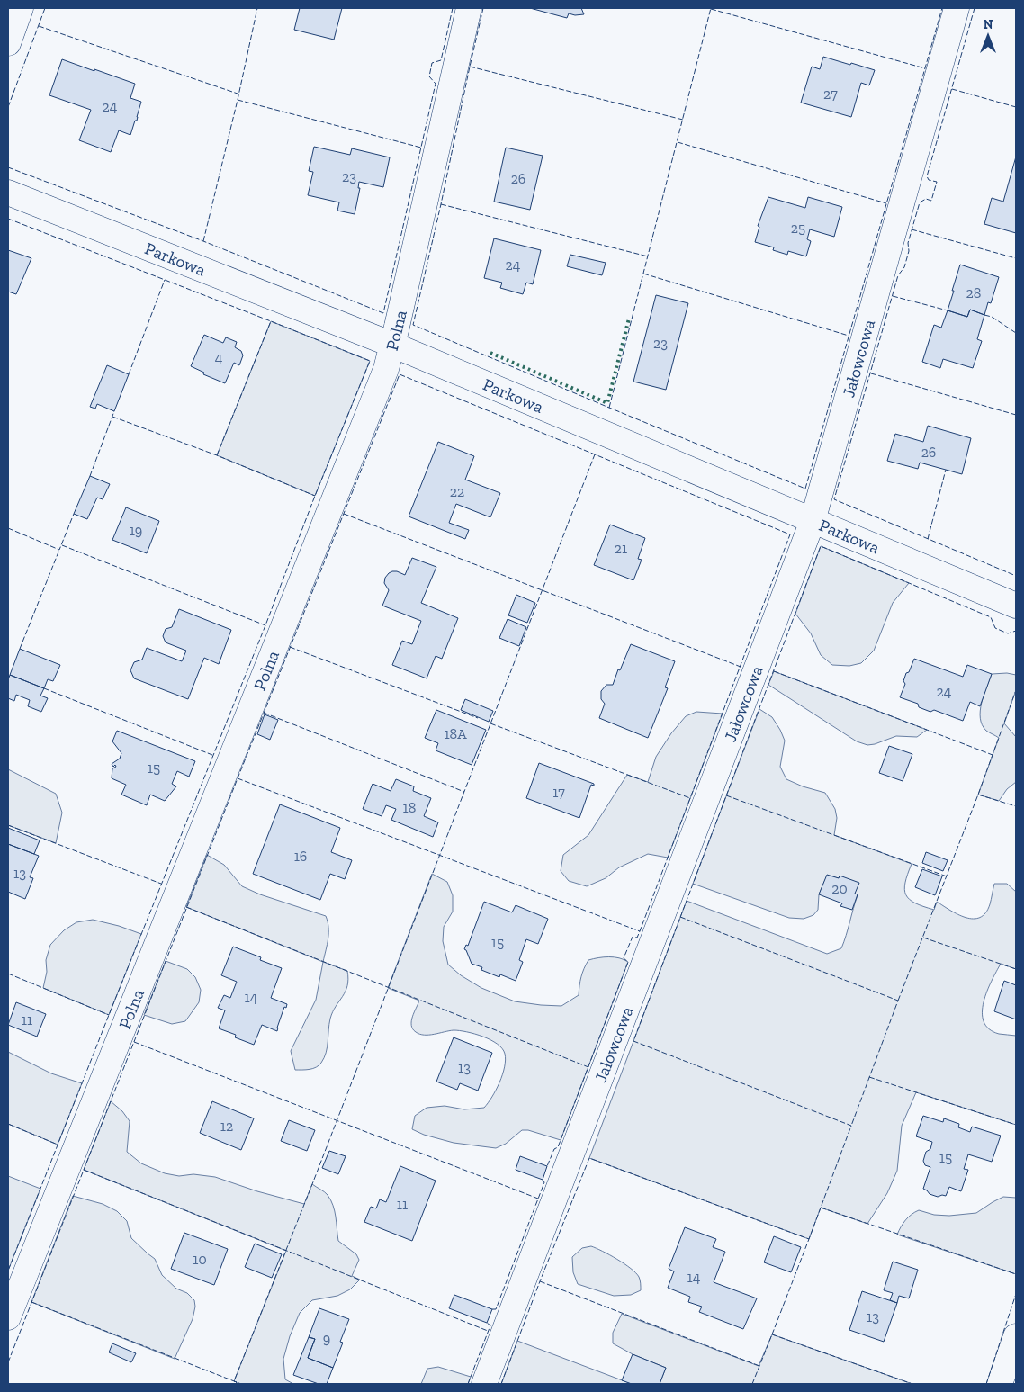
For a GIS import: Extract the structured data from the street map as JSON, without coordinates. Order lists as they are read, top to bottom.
{
  "streets": {
    "street": ["Parkowa", "Polna", "Jałowcowa"]
  },
  "crossings": [
    ["Parkowa", "Polna"],
    ["Parkowa", "Jałowcowa"]
  ],
  "house_numbers": [
    "27",
    "24",
    "23",
    "26",
    "25",
    "24",
    "28",
    "23",
    "4",
    "26",
    "22",
    "19",
    "21",
    "24",
    "18A",
    "15",
    "17",
    "18",
    "16",
    "13",
    "20",
    "15",
    "14",
    "11",
    "13",
    "12",
    "15",
    "11",
    "10",
    "14",
    "13",
    "9"
  ],
  "north": "top"
}
